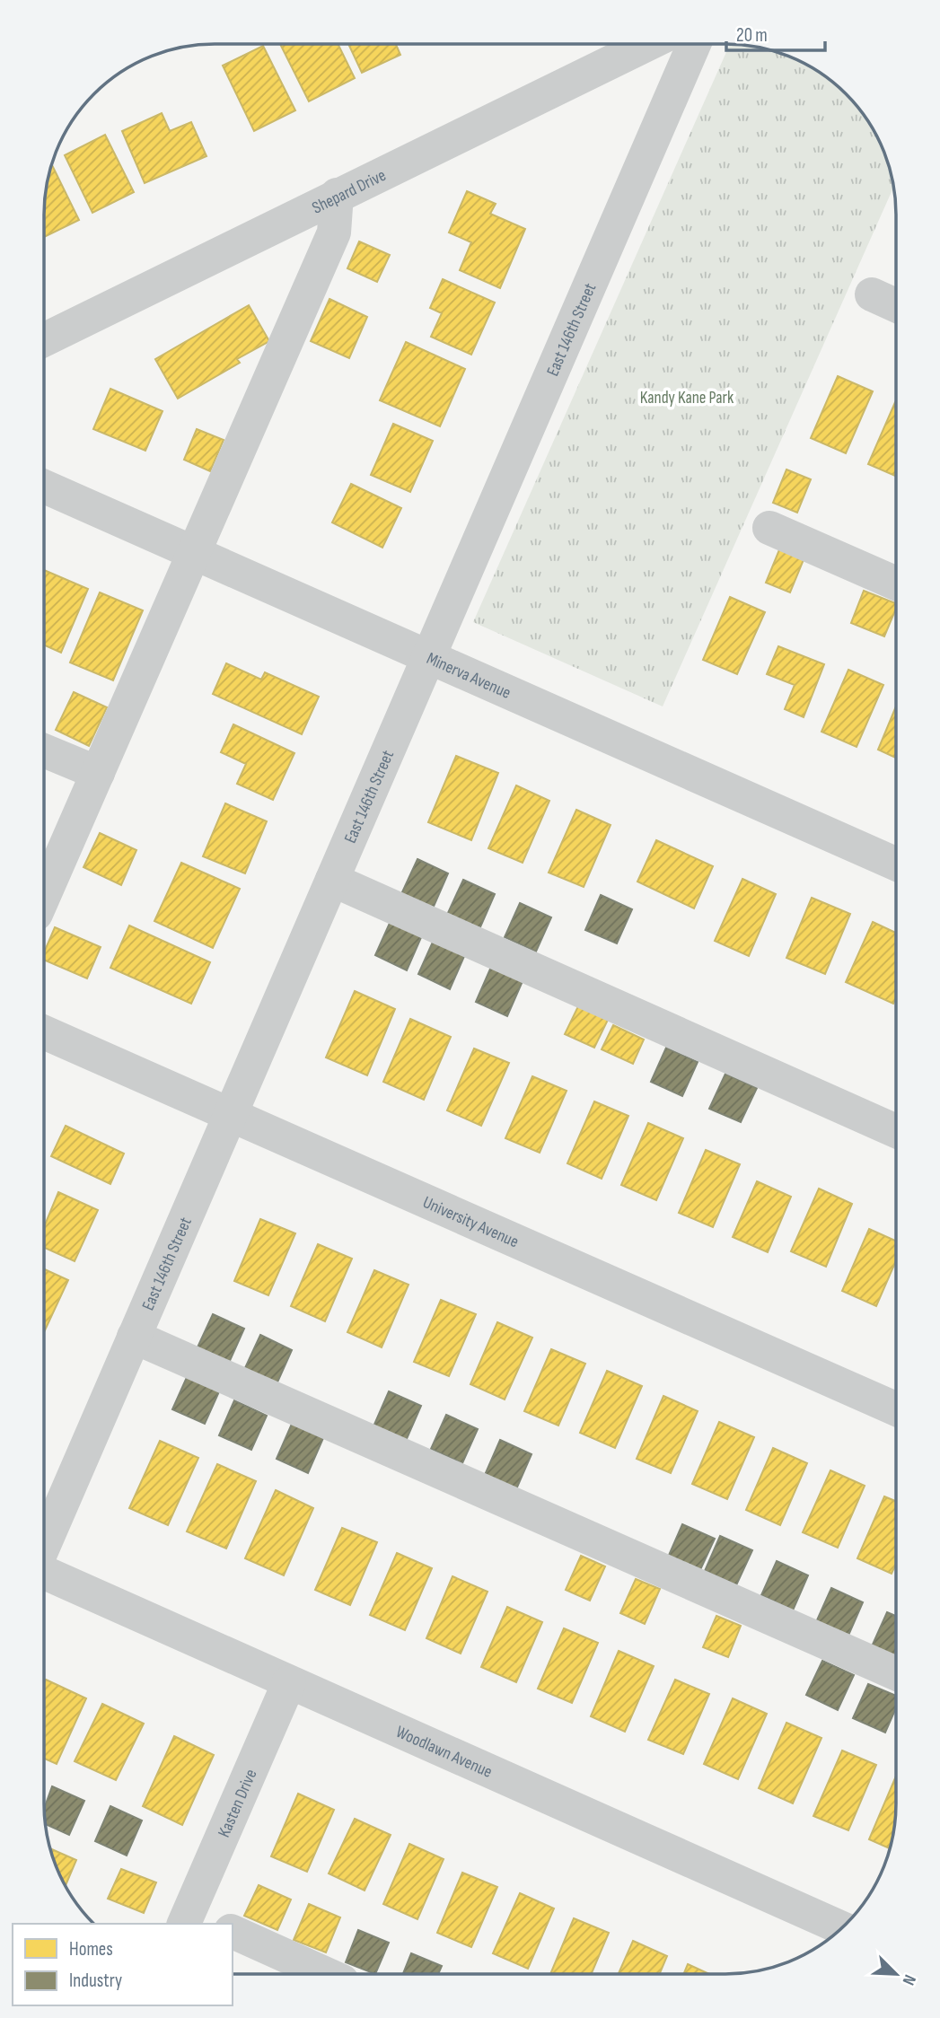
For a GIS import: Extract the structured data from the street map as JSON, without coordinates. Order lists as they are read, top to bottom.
{
  "streets": {
    "street": [
      "Shepard Drive",
      "East 146th Street",
      "Minerva Avenue",
      "University Avenue",
      "Woodlawn Avenue",
      "Kasten Drive"
    ]
  },
  "crossings": [
    ["East 146th Street", "Minerva Avenue"],
    ["East 146th Street", "University Avenue"],
    ["Woodlawn Avenue", "Kasten Drive"]
  ],
  "parks": ["Kandy Kane Park"],
  "legend": ["Homes", "Industry"],
  "scale_bar": "20 m",
  "north": "bottom right"
}
